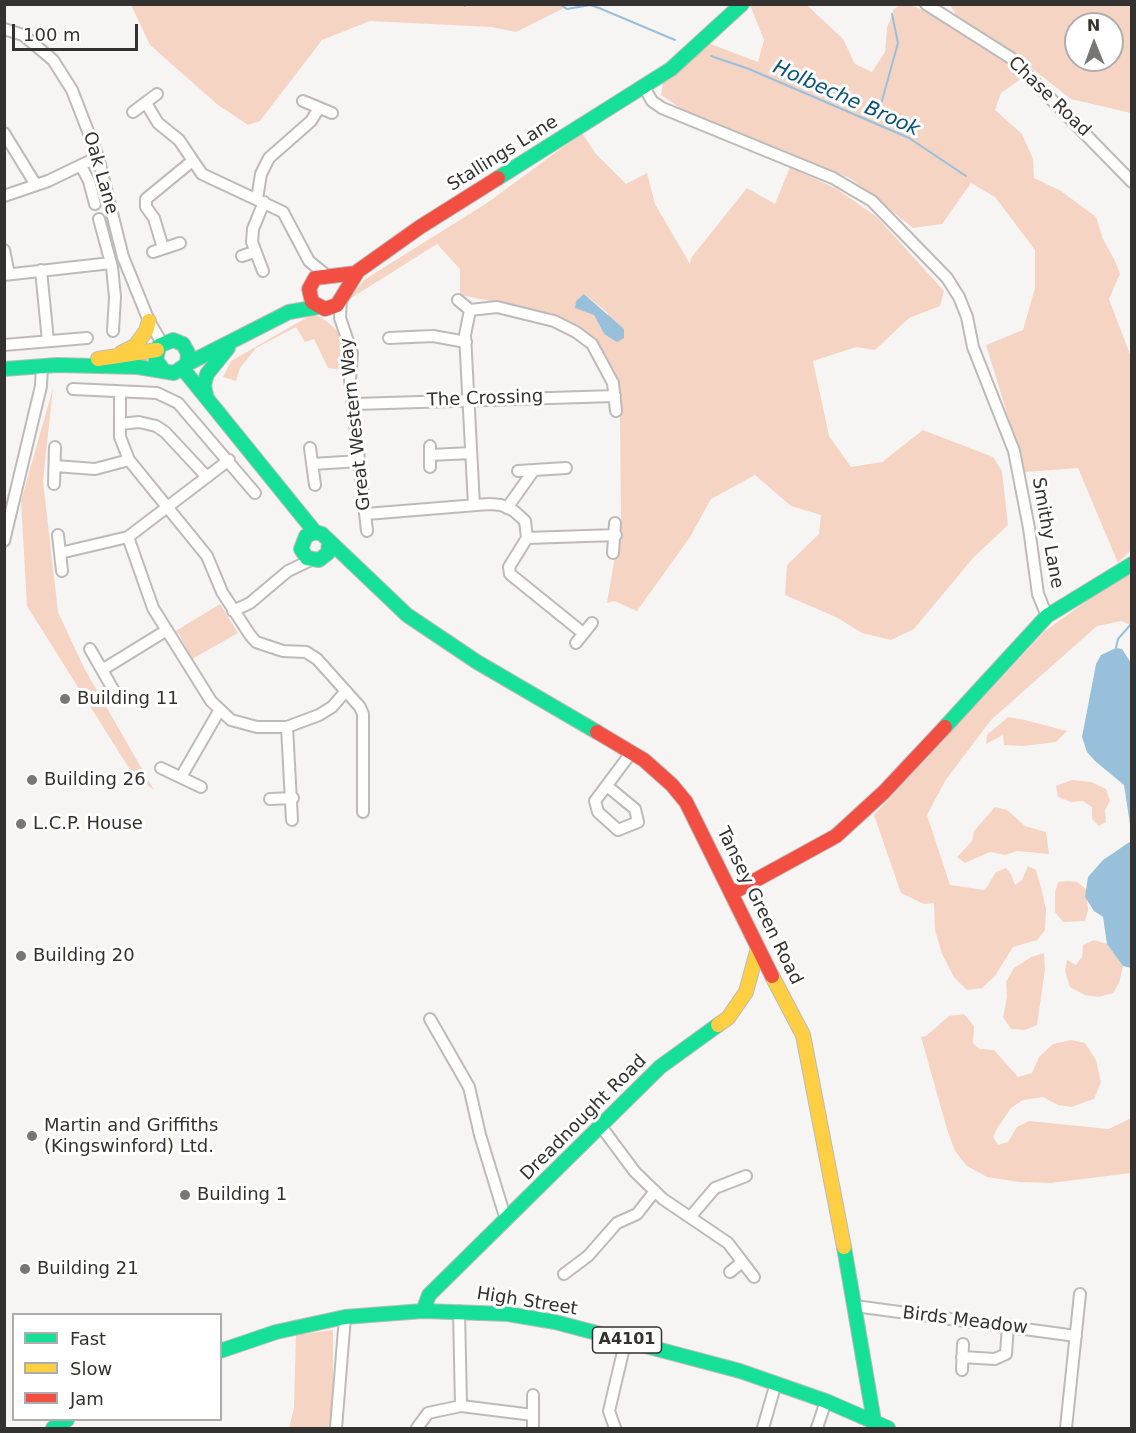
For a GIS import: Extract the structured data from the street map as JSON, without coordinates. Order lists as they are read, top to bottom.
{
  "streets": {
    "street": [
      "Chase Road",
      "Stallings Lane",
      "Oak Lane",
      "The Crossing",
      "Great Western Way",
      "Smithy Lane",
      "Tansey Green Road",
      "Dreadnought Road",
      "High Street",
      "Birds Meadow",
      "A4101"
    ]
  },
  "crossings": [
    ["Stallings Lane", "Smithy Lane"],
    ["Oak Lane", "Tansey Green Road"],
    ["The Crossing", "Great Western Way"],
    ["Smithy Lane", "Tansey Green Road"],
    ["Tansey Green Road", "Dreadnought Road"],
    ["Tansey Green Road", "High Street"],
    ["Tansey Green Road", "Birds Meadow"],
    ["Dreadnought Road", "High Street"]
  ],
  "water": ["Holbeche Brook"],
  "places": [
    "Building 11",
    "Building 26",
    "L.C.P. House",
    "Building 20",
    "Martin and Griffiths (Kingswinford) Ltd.",
    "Building 1",
    "Building 21"
  ],
  "legend": ["Fast", "Slow", "Jam"],
  "scale_bar": "100 m",
  "north": "top"
}
